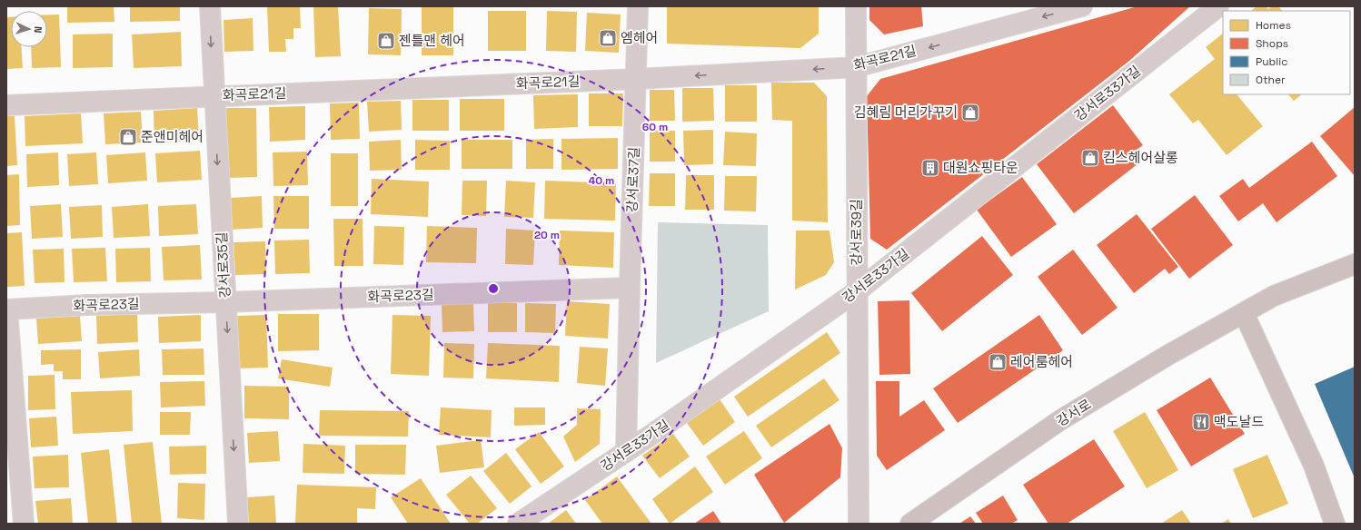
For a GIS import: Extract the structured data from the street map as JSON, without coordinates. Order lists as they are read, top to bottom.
{
  "streets": {
    "main road": ["강서로"],
    "street": [
      "화곡로21길",
      "강서로33가길",
      "강서로37길",
      "강서로39길",
      "강서로35길",
      "화곡로23길"
    ]
  },
  "crossings": [
    ["화곡로21길", "강서로37길"],
    ["화곡로21길", "강서로39길"],
    ["화곡로21길", "강서로35길"],
    ["강서로33가길", "강서로39길"],
    ["강서로37길", "화곡로23길"],
    ["강서로35길", "화곡로23길"]
  ],
  "one_way": ["화곡로21길", "강서로35길"],
  "places": {
    "shop": [
      "엠헤어",
      "젠틀맨 헤어",
      "김혜림 머리가꾸기",
      "준앤미헤어",
      "킴스헤어살롱",
      "레어룸헤어"
    ],
    "building": ["대원쇼핑타운"],
    "restaurant": ["맥도날드"]
  },
  "legend": [
    "Homes",
    "Shops",
    "Public",
    "Other"
  ],
  "north": "right",
  "rings": ["60 m", "40 m", "20 m"]
}
